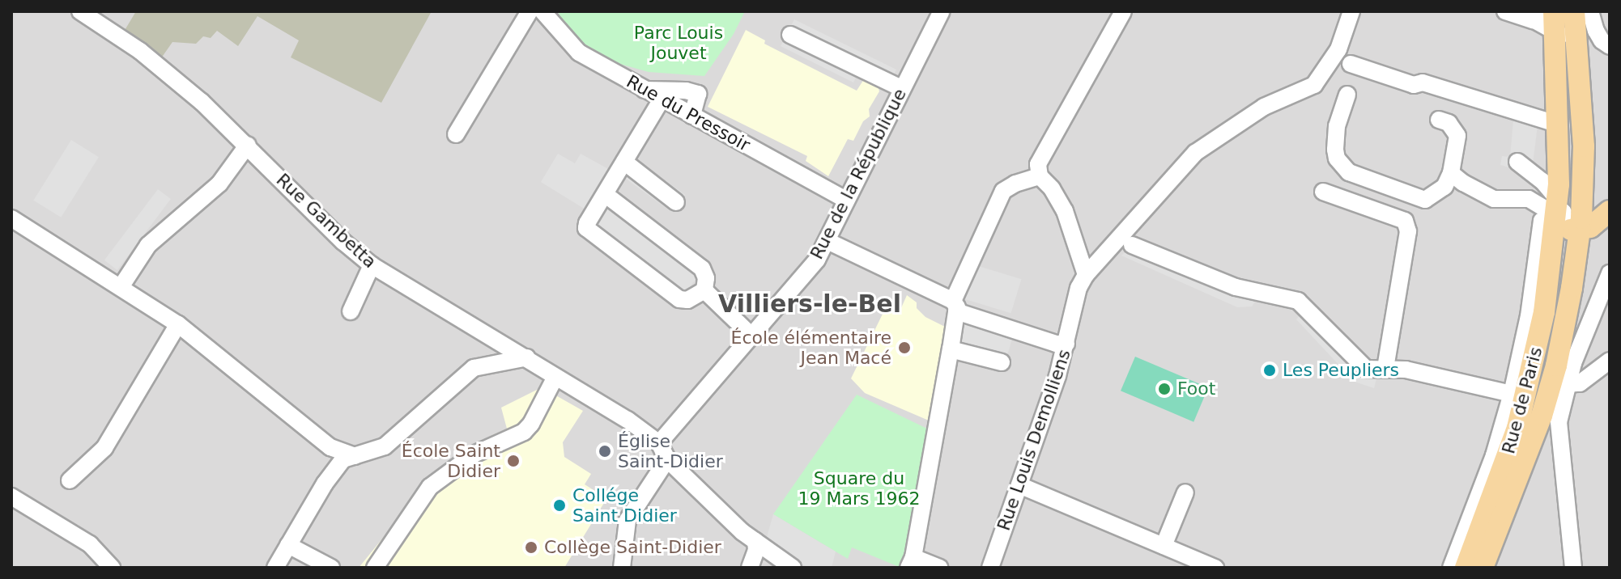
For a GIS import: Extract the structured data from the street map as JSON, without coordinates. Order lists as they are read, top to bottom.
{
  "streets": {
    "main road": ["Rue de Paris"],
    "street": [
      "Rue du Pressoir",
      "Rue de la République",
      "Rue Gambetta",
      "Rue Louis Demolliens"
    ]
  },
  "crossings": [
    ["Rue du Pressoir", "Rue de la République"],
    ["Rue de la République", "Rue Gambetta"]
  ],
  "districts": ["Villiers-le-Bel"],
  "parks": ["Parc Louis Jouvet", "Square du 19 Mars 1962"],
  "places": [
    "École élémentaire Jean Macé",
    "Les Peupliers",
    "Foot",
    "Église Saint-Didier",
    "École Saint Didier",
    "Collége Saint Didier",
    "Collège Saint-Didier"
  ]
}
